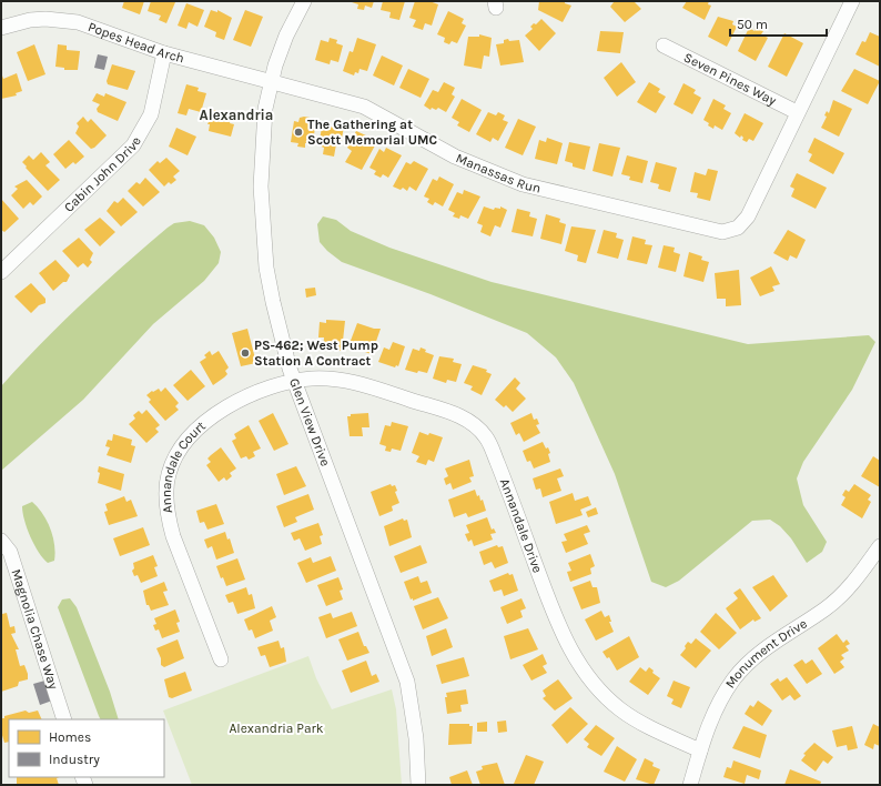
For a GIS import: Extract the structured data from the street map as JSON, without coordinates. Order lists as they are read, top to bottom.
{
  "streets": {
    "street": [
      "Popes Head Arch",
      "Seven Pines Way",
      "Manassas Run",
      "Cabin John Drive",
      "Glen View Drive",
      "Annandale Court",
      "Annandale Drive",
      "Magnolia Chase Way",
      "Monument Drive"
    ]
  },
  "crossings": [
    ["Popes Head Arch", "Manassas Run"],
    ["Popes Head Arch", "Cabin John Drive"],
    ["Popes Head Arch", "Glen View Drive"],
    ["Seven Pines Way", "Manassas Run"],
    ["Manassas Run", "Glen View Drive"],
    ["Glen View Drive", "Annandale Court"],
    ["Glen View Drive", "Annandale Drive"],
    ["Annandale Court", "Annandale Drive"],
    ["Annandale Drive", "Monument Drive"]
  ],
  "districts": ["Alexandria"],
  "parks": ["Alexandria Park"],
  "places": ["The Gathering at Scott Memorial UMC", "PS-462; West Pump Station A Contract"],
  "legend": ["Homes", "Industry"],
  "scale_bar": "50 m"
}
